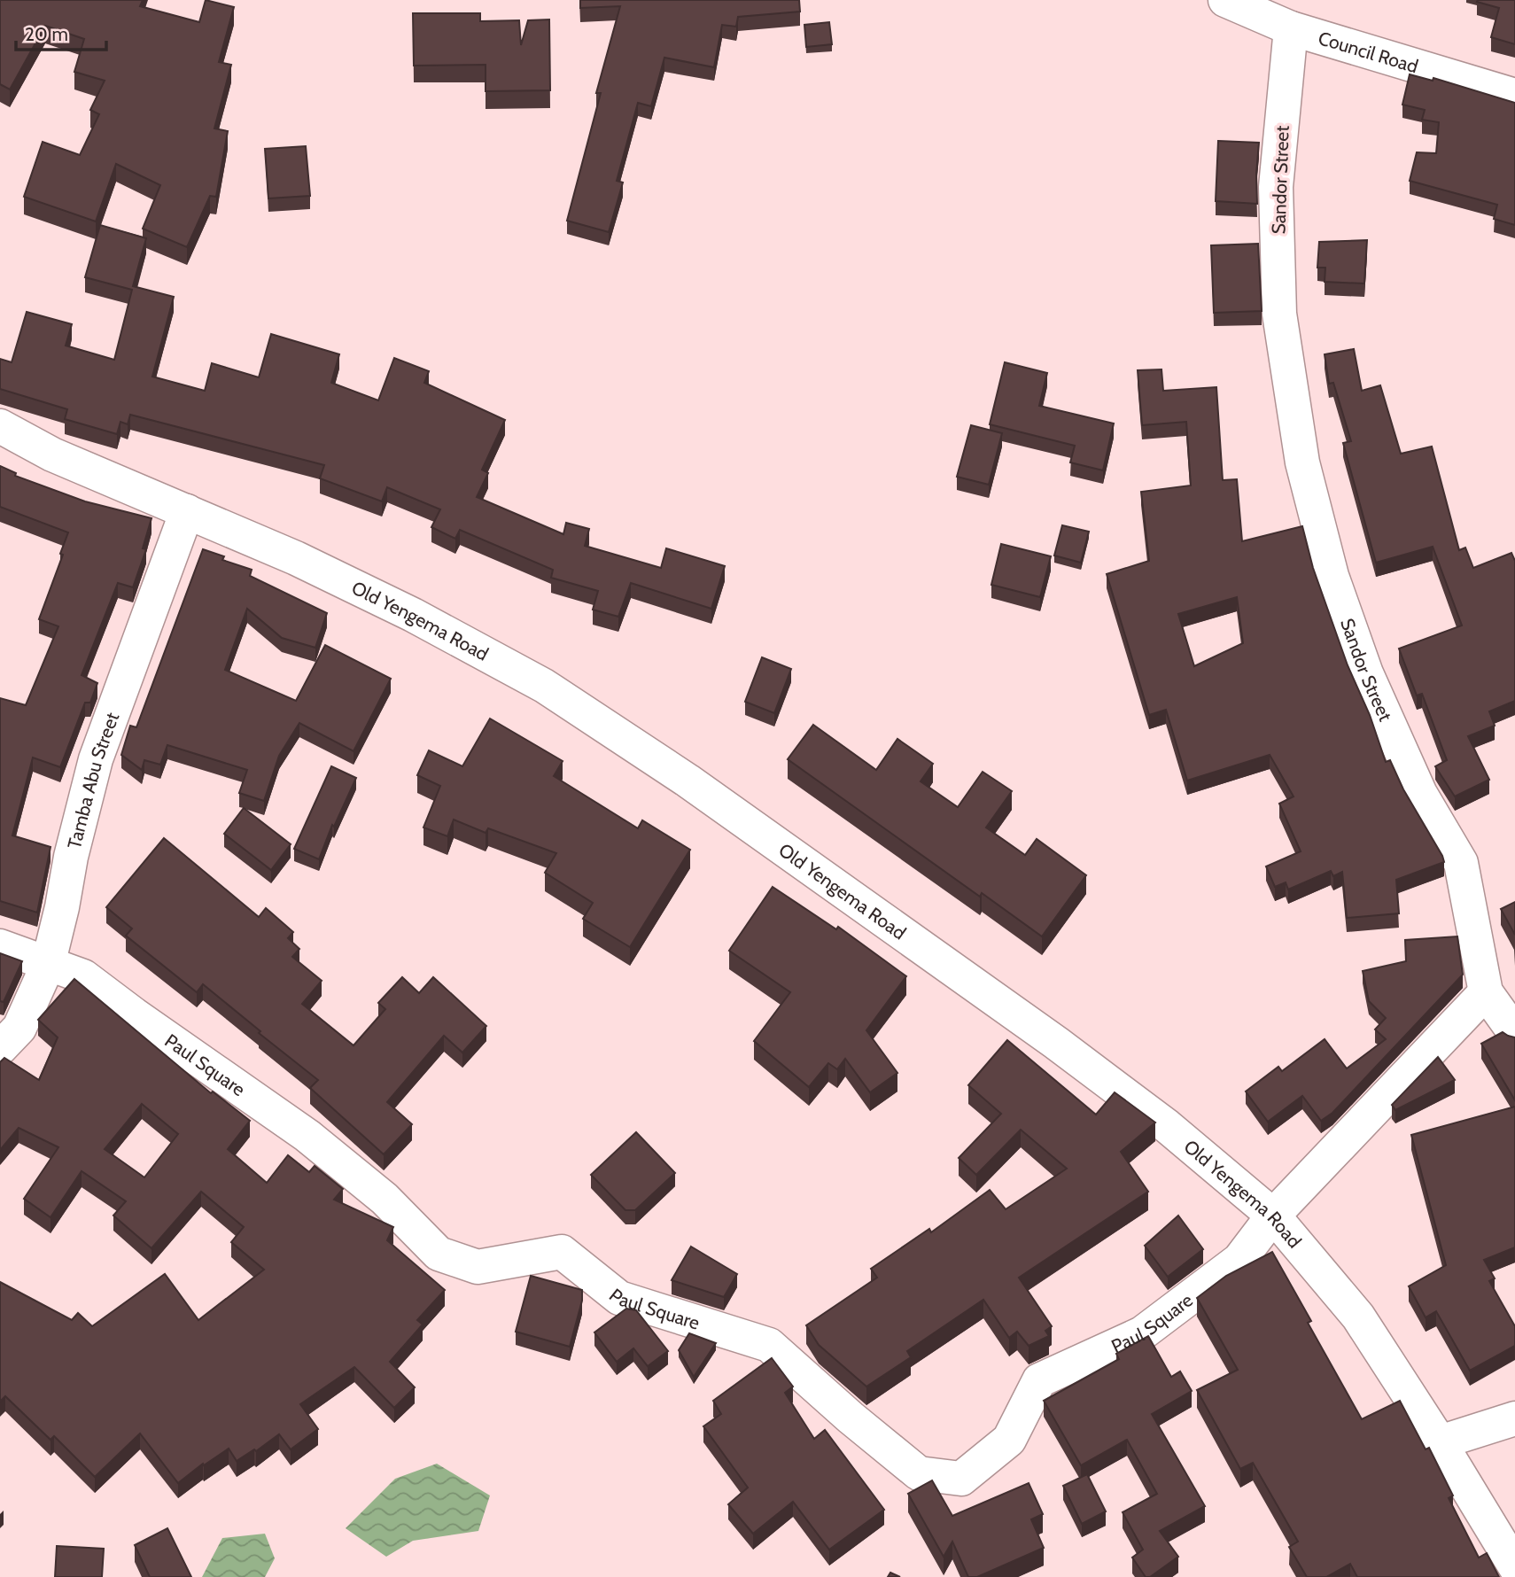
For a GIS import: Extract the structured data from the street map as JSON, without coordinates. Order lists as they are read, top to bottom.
{
  "streets": {
    "street": [
      "Council Road",
      "Sandor Street",
      "Old Yengema Road",
      "Tamba Abu Street",
      "Paul Square"
    ]
  },
  "crossings": [
    ["Council Road", "Sandor Street"],
    ["Old Yengema Road", "Tamba Abu Street"],
    ["Old Yengema Road", "Paul Square"],
    ["Tamba Abu Street", "Paul Square"]
  ],
  "scale_bar": "20 m"
}
